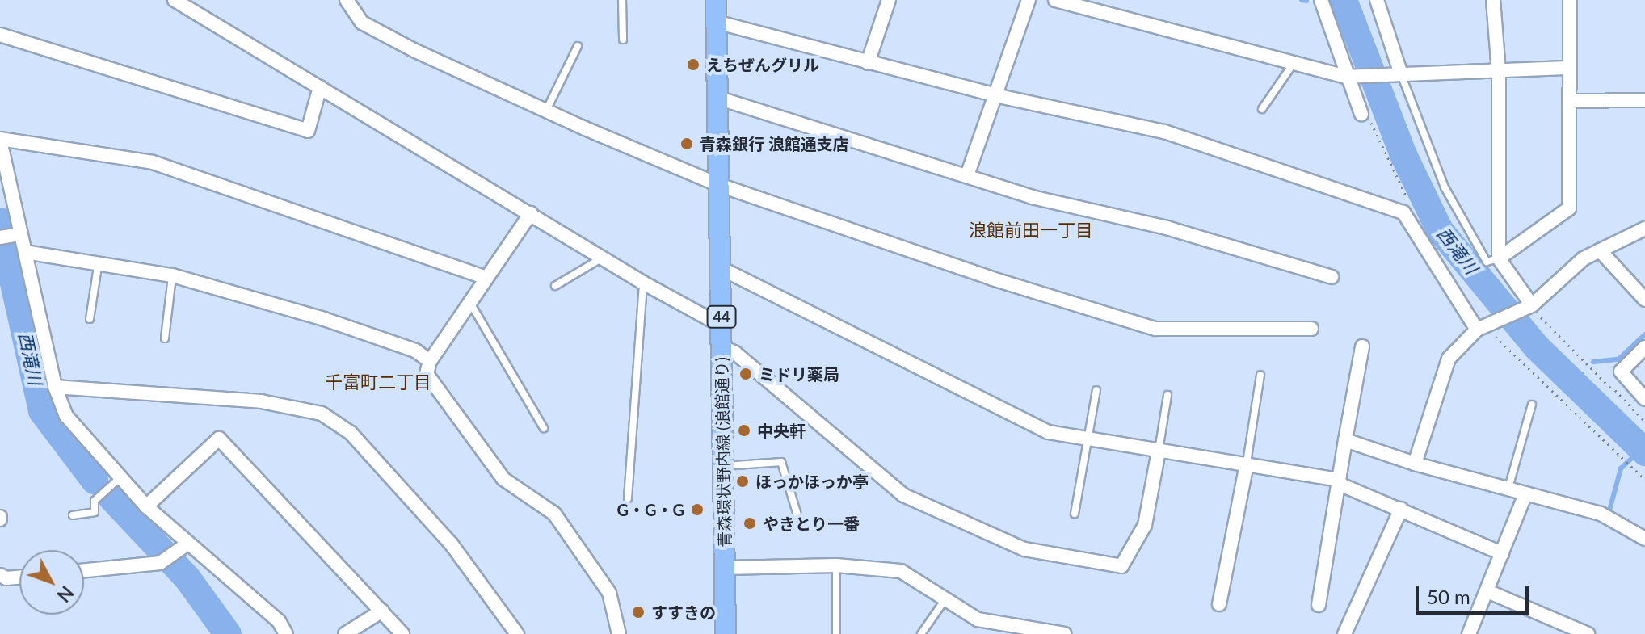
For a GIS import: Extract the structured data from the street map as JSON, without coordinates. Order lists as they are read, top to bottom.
{
  "streets": {
    "main road": ["44", "青森環状野内線 (浪館通り)"]
  },
  "districts": ["浪館前田一丁目", "千富町二丁目"],
  "water": ["西滝川"],
  "places": [
    "えちぜんグリル",
    "青森銀行 浪館通支店",
    "ミドリ薬局",
    "中央軒",
    "ほっかほっか亭",
    "G・G・G",
    "やきとり一番",
    "すすきの"
  ],
  "scale_bar": "50 m",
  "north": "bottom right"
}
